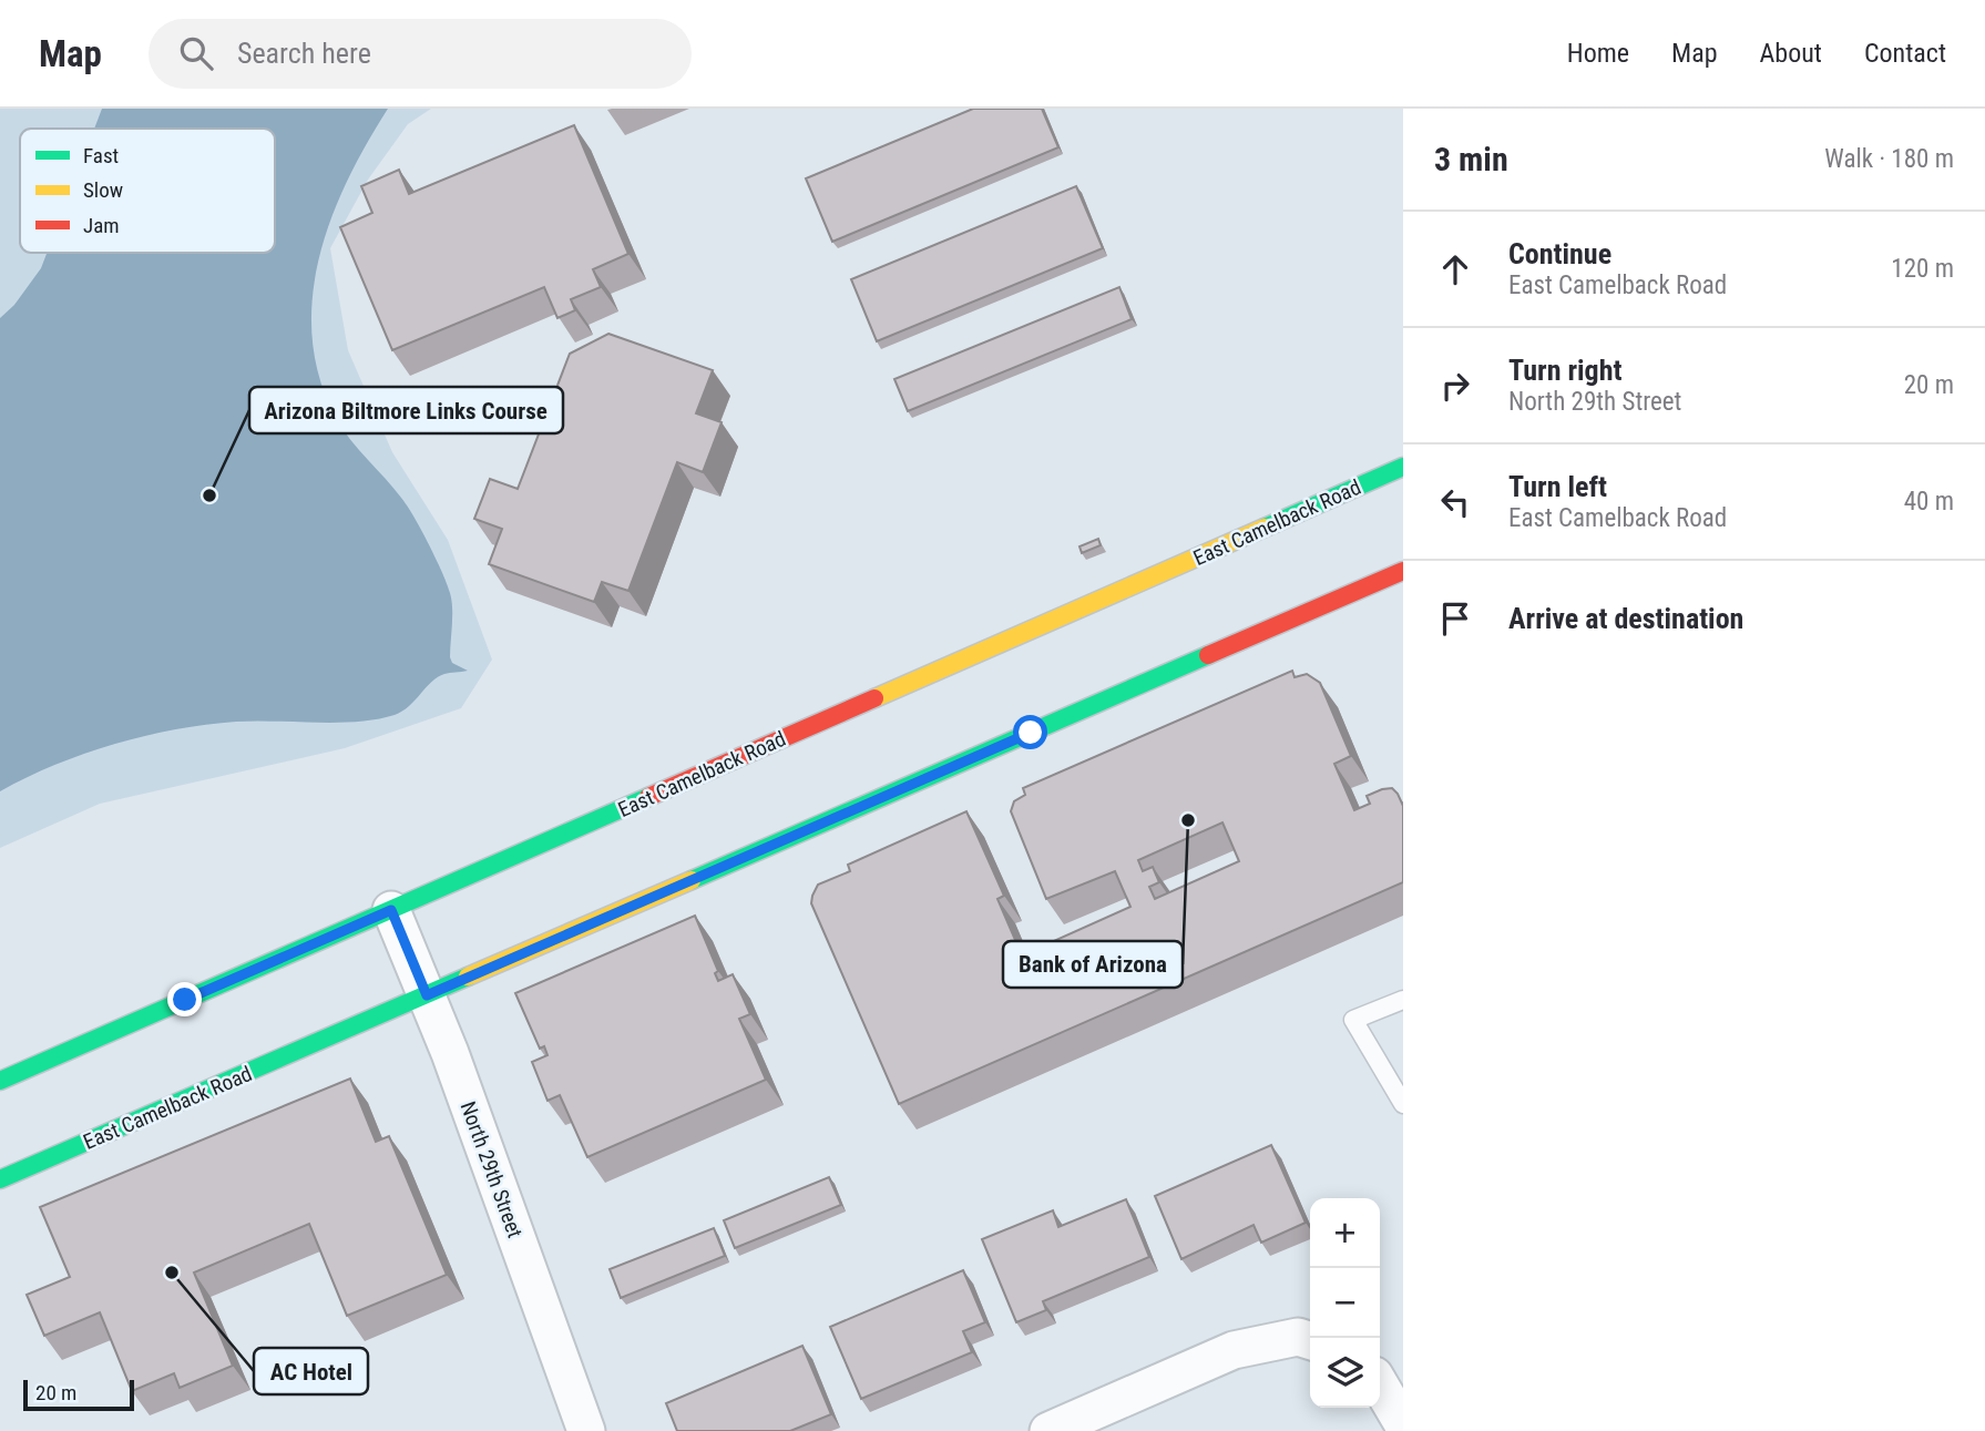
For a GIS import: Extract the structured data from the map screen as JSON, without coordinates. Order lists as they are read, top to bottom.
{
  "streets": {
    "main road": ["East Camelback Road"],
    "street": ["North 29th Street"]
  },
  "crossings": [
    ["East Camelback Road", "North 29th Street"]
  ],
  "places": ["Arizona Biltmore Links Course", "Bank of Arizona", "AC Hotel"],
  "legend": ["Fast", "Slow", "Jam"],
  "scale_bar": "20 m",
  "page": {
    "header": "Map",
    "search": "Search here",
    "nav": [
      "Home",
      "Map",
      "About",
      "Contact"
    ],
    "heading": ["3 min", "Walk · 180 m"],
    "list": [
      ["Continue", "East Camelback Road", "120 m"],
      ["Turn right", "North 29th Street", "20 m"],
      ["Turn left", "East Camelback Road", "40 m"],
      "Arrive at destination"
    ],
    "map_buttons": ["+", "−"],
    "scale": "20 m"
  }
}
